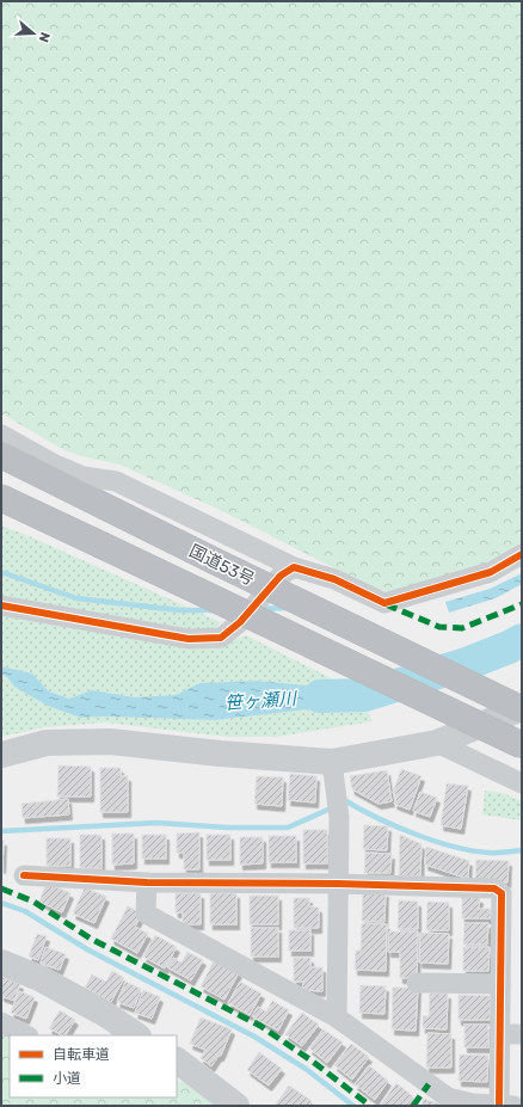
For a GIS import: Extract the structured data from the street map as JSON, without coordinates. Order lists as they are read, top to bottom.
{
  "streets": {
    "highway": ["国道53号"]
  },
  "water": ["笹ヶ瀬川"],
  "legend": ["自転車道", "小道"],
  "north": "right"
}
